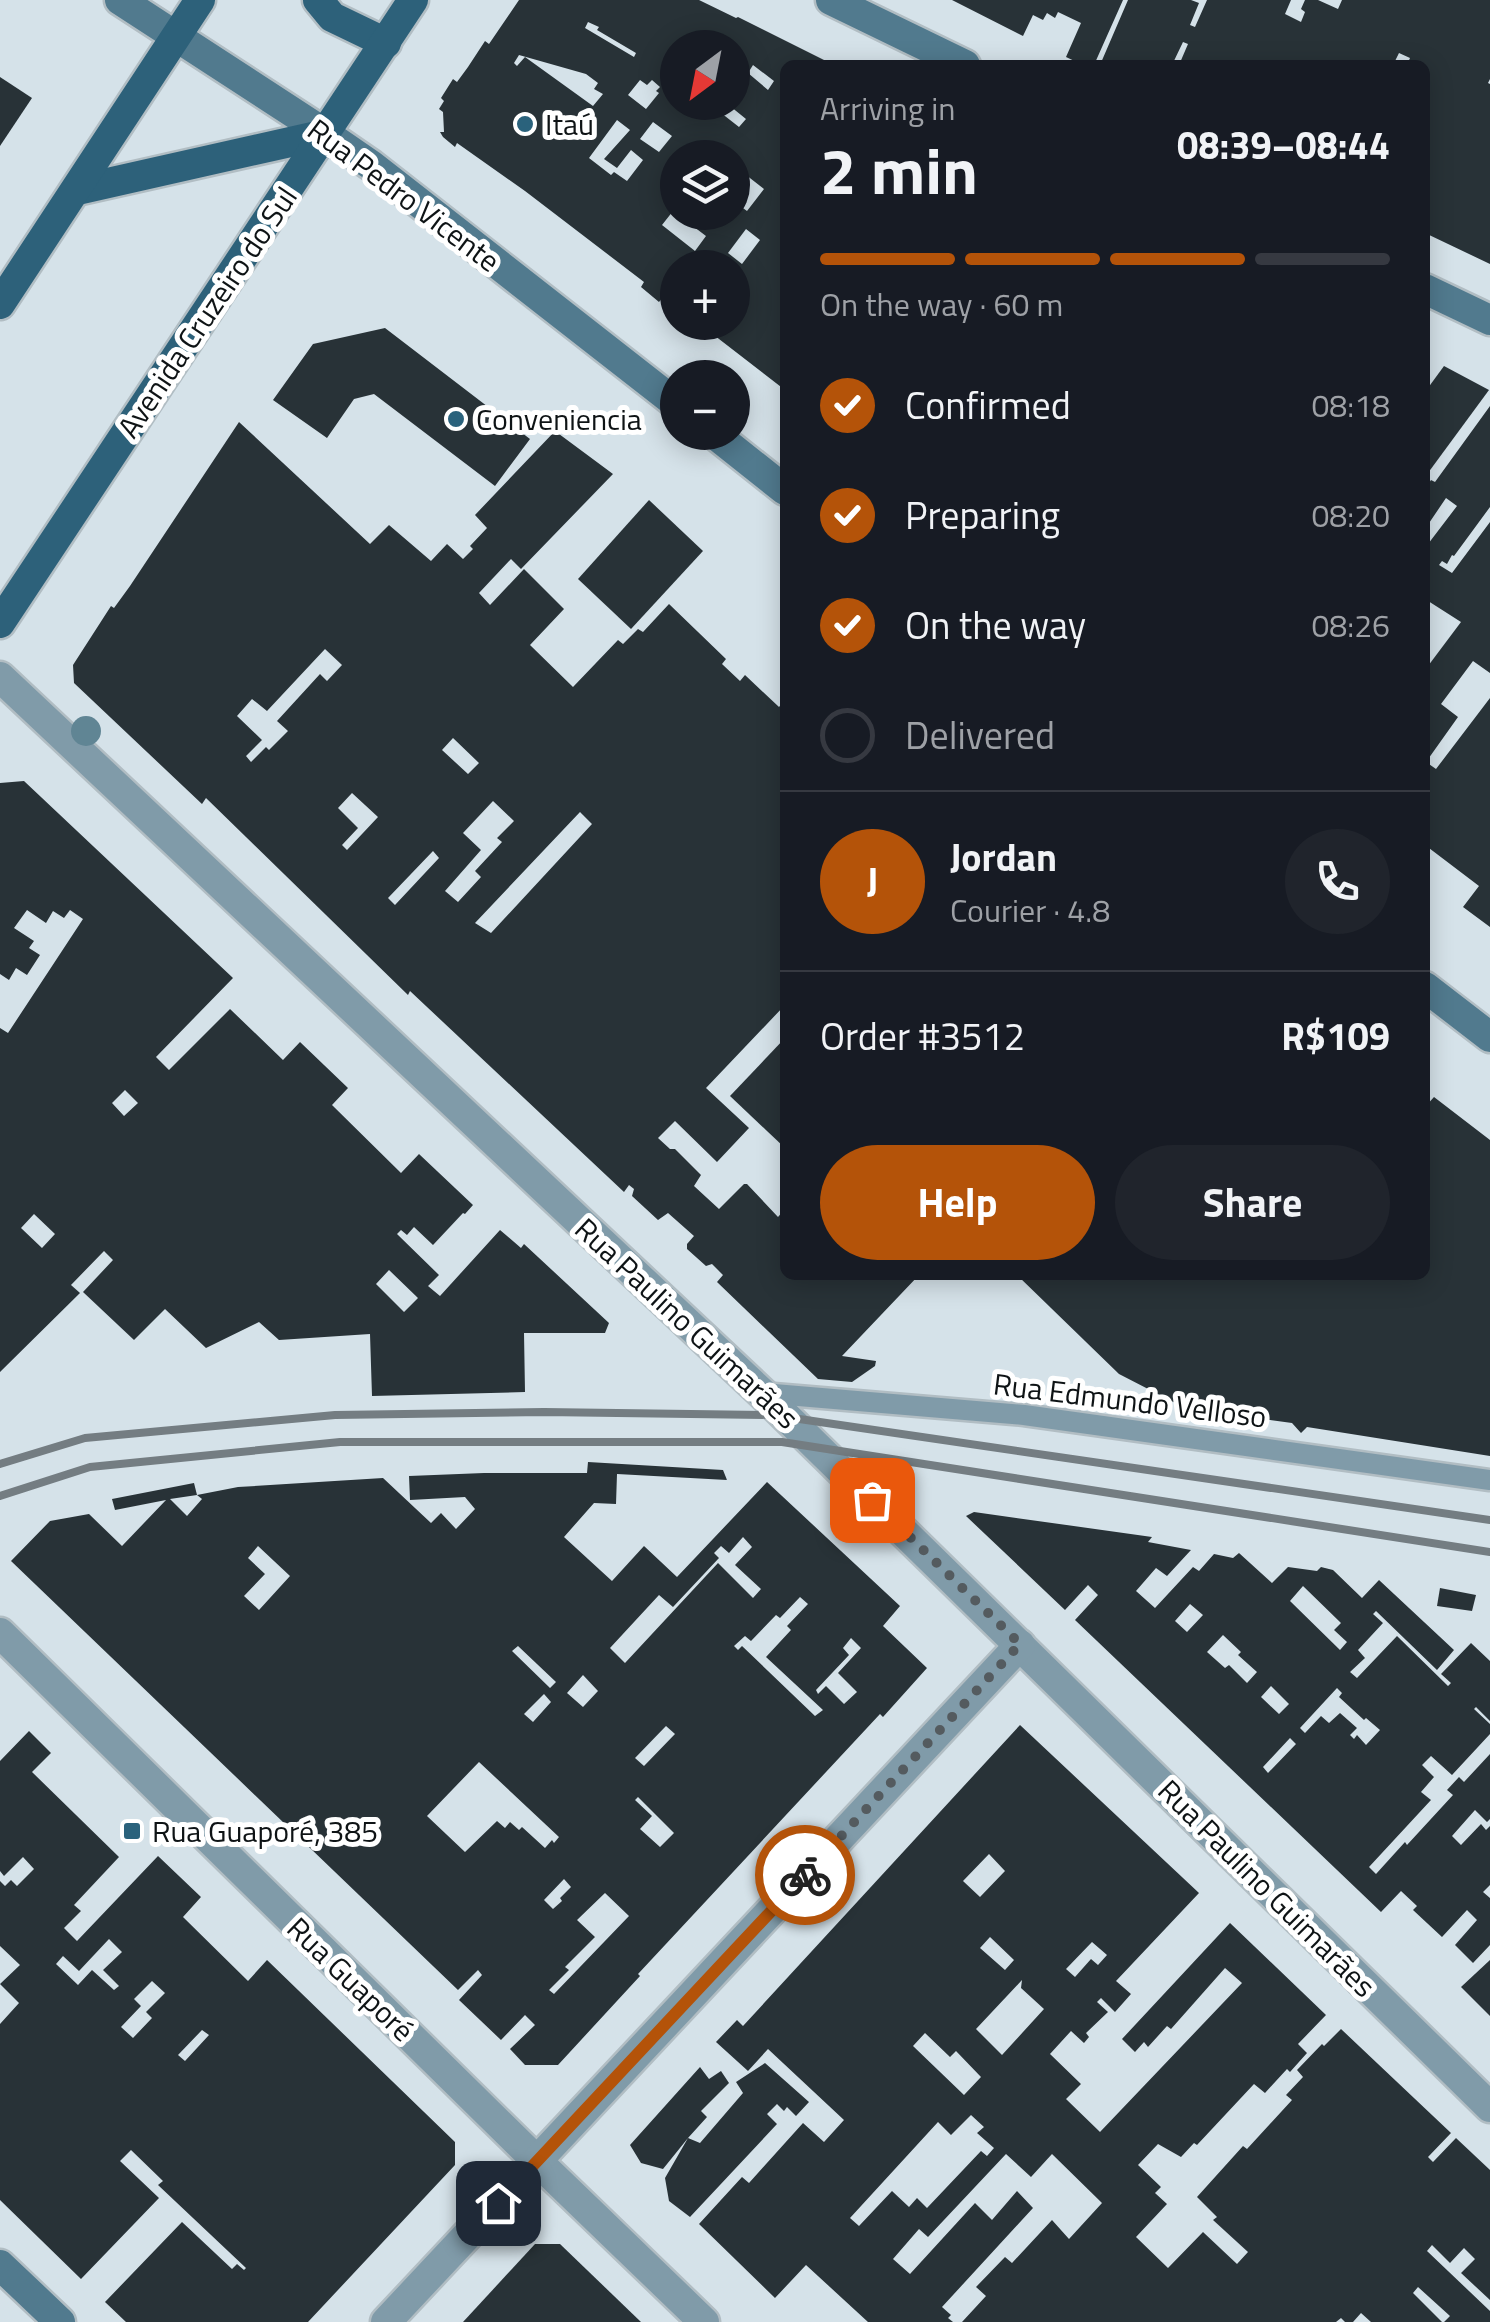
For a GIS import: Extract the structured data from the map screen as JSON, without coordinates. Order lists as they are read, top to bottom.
{
  "streets": {
    "main road": ["Rua Pedro Vicente", "Avenida Cruzeiro do Sul"],
    "street": ["Rua Paulino Guimarães", "Rua Guaporé"],
    "lane": ["Rua Edmundo Velloso"]
  },
  "crossings": [
    ["Rua Pedro Vicente", "Avenida Cruzeiro do Sul"],
    ["Rua Paulino Guimarães", "Rua Edmundo Velloso"]
  ],
  "places": {
    "other": ["Itaú", "Conveniencia"],
    "transit": ["Rua Guaporé, 385"]
  },
  "north": "bottom left",
  "page": {
    "map_buttons": ["+", "−"],
    "heading": ["2 min", "Arriving in", "08:39–08:44"],
    "panel": [
      "Jordan",
      "Courier · 4.8",
      "Order #3512",
      "R$109"
    ],
    "bar": "On the way · 60 m",
    "list": [
      ["Confirmed", "08:18"],
      ["Preparing", "08:20"],
      ["On the way", "08:26"],
      "Delivered"
    ],
    "round": "J",
    "buttons": ["Help", "Share"]
  }
}
